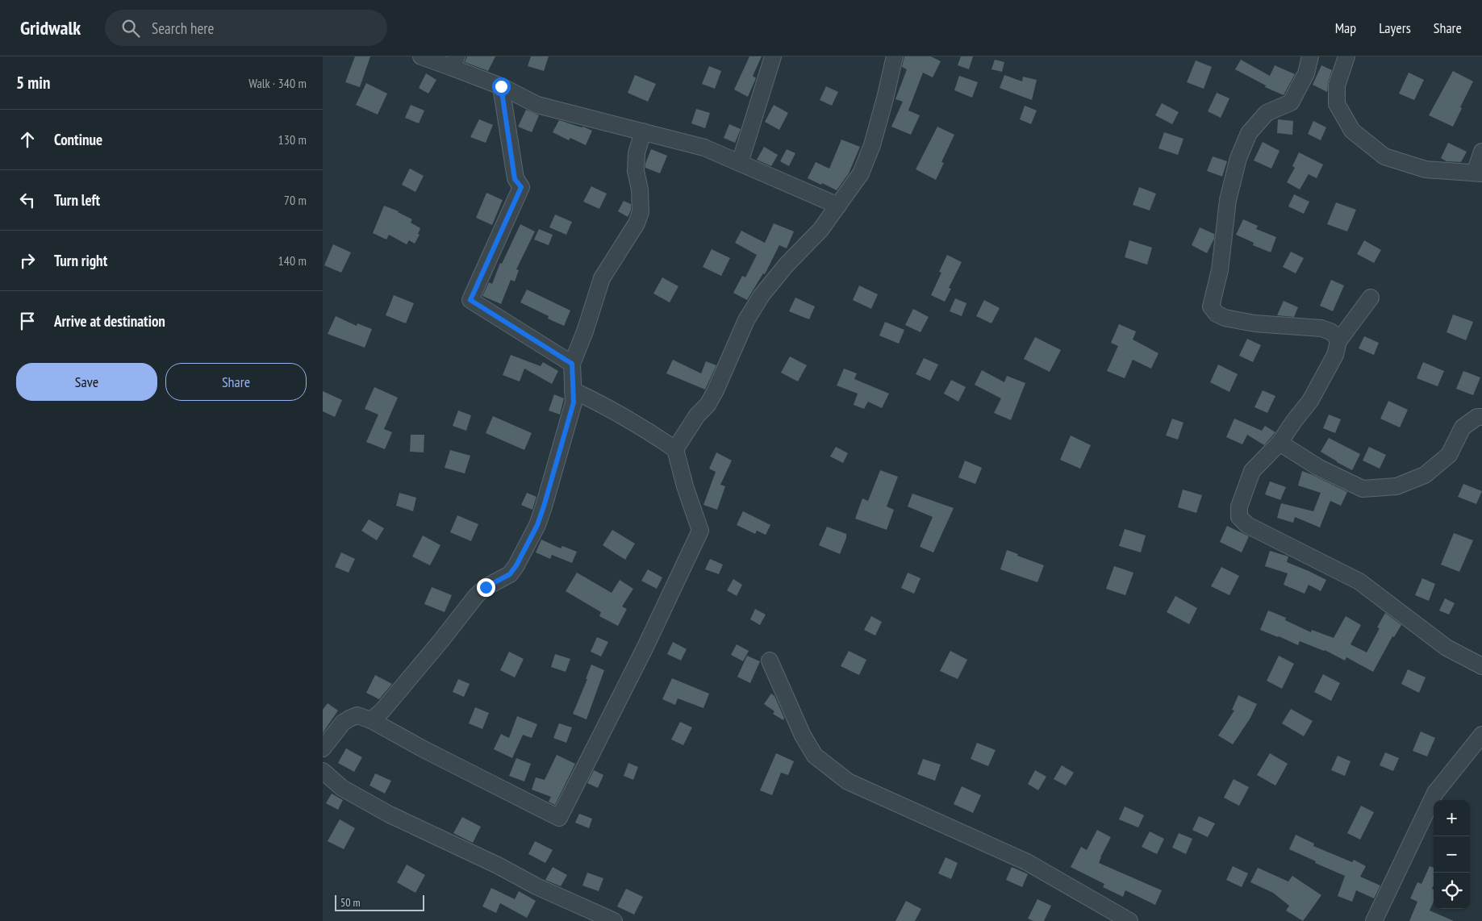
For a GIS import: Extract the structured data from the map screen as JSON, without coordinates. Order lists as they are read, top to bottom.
{
  "scale_bar": "50 m",
  "page": {
    "header": "Gridwalk",
    "search": "Search here",
    "nav": ["Map", "Layers", "Share"],
    "heading": ["5 min", "Walk · 340 m"],
    "list": [
      ["Continue", "130 m"],
      ["Turn left", "70 m"],
      ["Turn right", "140 m"],
      "Arrive at destination"
    ],
    "buttons": ["Save", "Share"],
    "map_buttons": ["+", "−"],
    "scale": "50 m"
  }
}
